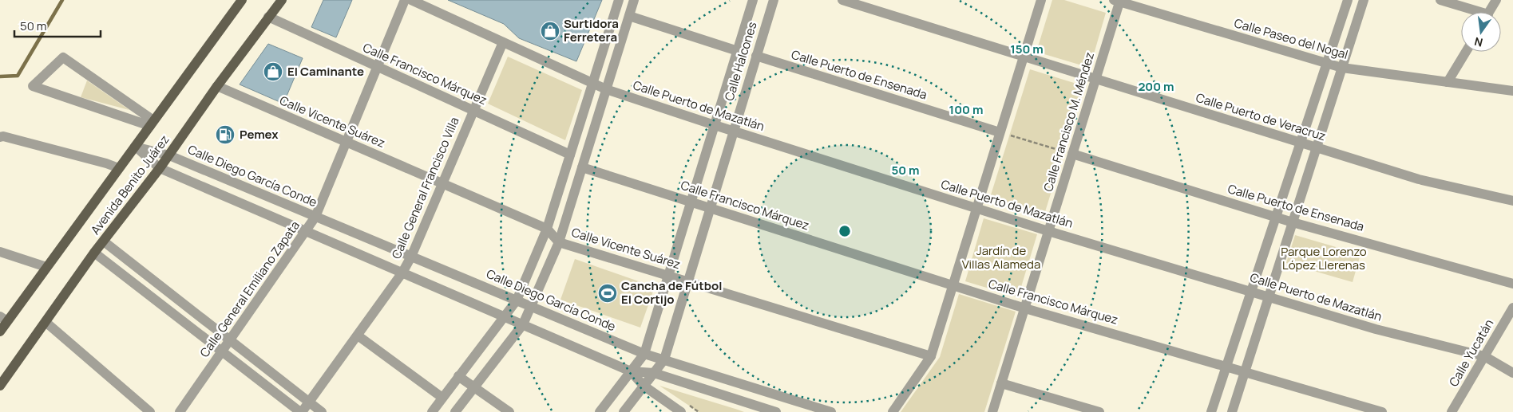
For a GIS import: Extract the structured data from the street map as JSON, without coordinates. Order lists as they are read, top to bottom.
{
  "streets": {
    "main road": ["Avenida Benito Juárez"],
    "street": [
      "Calle Paseo del Nogal",
      "Calle Halcones",
      "Calle Francisco Márquez",
      "Calle Puerto de Ensenada",
      "Calle Puerto de Mazatlán",
      "Calle Puerto de Veracruz",
      "Calle Vicente Suárez",
      "Calle Francisco M. Méndez",
      "Calle Diego García Conde",
      "Calle General Francisco Villa",
      "Calle General Emiliano Zapata",
      "Calle Yucatán"
    ]
  },
  "crossings": [
    ["Calle Paseo del Nogal", "Calle Francisco M. Méndez"],
    ["Calle Halcones", "Calle Francisco Márquez"],
    ["Calle Halcones", "Calle Puerto de Ensenada"],
    ["Calle Halcones", "Calle Puerto de Mazatlán"],
    ["Calle Halcones", "Calle Vicente Suárez"],
    ["Calle Halcones", "Calle Diego García Conde"],
    ["Calle Francisco Márquez", "Calle Francisco M. Méndez"],
    ["Calle Francisco Márquez", "Avenida Benito Juárez"],
    ["Calle Francisco Márquez", "Calle General Francisco Villa"],
    ["Calle Francisco Márquez", "Calle General Emiliano Zapata"],
    ["Calle Puerto de Ensenada", "Calle Francisco M. Méndez"],
    ["Calle Puerto de Mazatlán", "Calle Francisco M. Méndez"],
    ["Calle Puerto de Mazatlán", "Calle General Francisco Villa"],
    ["Calle Puerto de Mazatlán", "Calle Yucatán"],
    ["Calle Puerto de Veracruz", "Calle Francisco M. Méndez"],
    ["Calle Vicente Suárez", "Avenida Benito Juárez"],
    ["Calle Vicente Suárez", "Calle General Francisco Villa"],
    ["Calle Vicente Suárez", "Calle General Emiliano Zapata"],
    ["Calle Diego García Conde", "Avenida Benito Juárez"],
    ["Calle Diego García Conde", "Calle General Francisco Villa"],
    ["Calle Diego García Conde", "Calle General Emiliano Zapata"]
  ],
  "parks": ["Jardín de Villas Alameda", "Parque Lorenzo López Llerenas"],
  "places": {
    "shop": ["Surtidora Ferretera", "El Caminante"],
    "fuel station": ["Pemex"],
    "sports": ["Cancha de Fútbol El Cortijo"]
  },
  "scale_bar": "50 m",
  "north": "bottom",
  "rings": [
    "150 m",
    "200 m",
    "100 m",
    "50 m"
  ]
}
